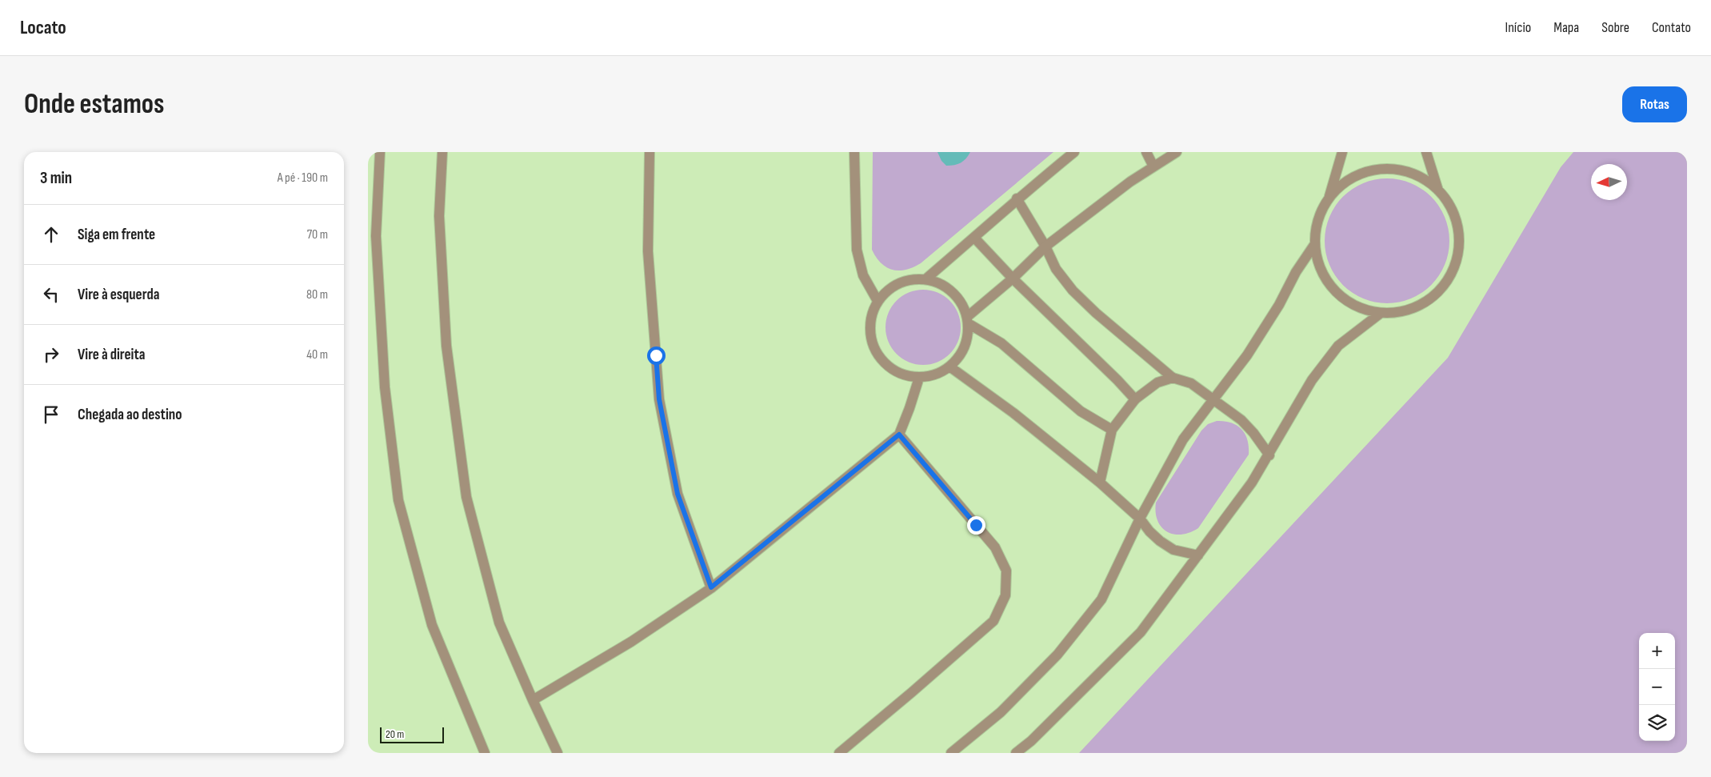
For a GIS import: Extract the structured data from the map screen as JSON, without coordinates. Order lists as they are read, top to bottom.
{
  "scale_bar": "20 m",
  "north": "left",
  "page": {
    "header": "Locato",
    "nav": [
      "Início",
      "Mapa",
      "Sobre",
      "Contato"
    ],
    "buttons": "Rotas",
    "title": "Onde estamos",
    "heading": ["3 min", "A pé · 190 m"],
    "list": [
      ["Siga em frente", "70 m"],
      ["Vire à esquerda", "80 m"],
      ["Vire à direita", "40 m"],
      "Chegada ao destino"
    ],
    "map_buttons": ["+", "−"],
    "scale": "20 m"
  }
}
